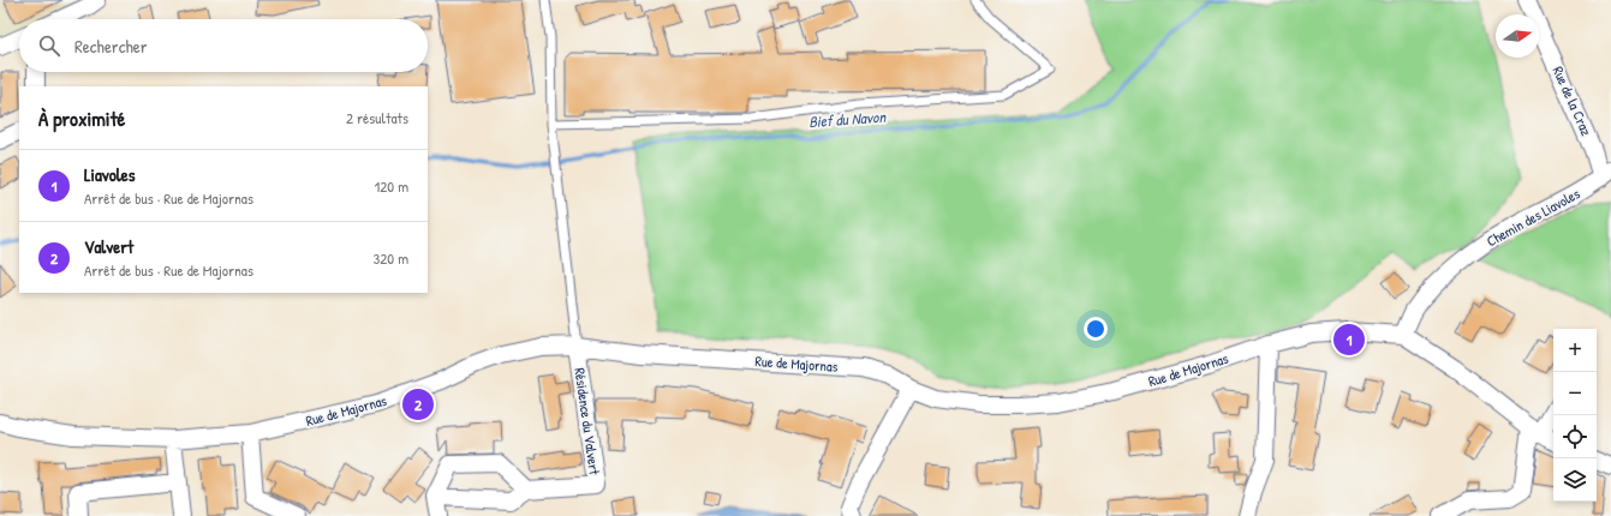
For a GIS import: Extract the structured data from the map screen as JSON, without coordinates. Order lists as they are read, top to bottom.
{
  "streets": {
    "street": [
      "Rue de la Craz",
      "Chemin des Liavoles",
      "Rue de Majornas",
      "Résidence du Valvert"
    ]
  },
  "crossings": [
    ["Rue de la Craz", "Chemin des Liavoles"],
    ["Chemin des Liavoles", "Rue de Majornas"],
    ["Rue de Majornas", "Résidence du Valvert"]
  ],
  "water": ["Bief du Navon"],
  "north": "right",
  "page": {
    "search": "Rechercher",
    "heading": ["À proximité", "2 résultats"],
    "list": [
      {
        "mark": "1",
        "name": "Liavoles",
        "note": "Arrêt de bus · Rue de Majornas",
        "value": "120 m"
      },
      {
        "mark": "2",
        "name": "Valvert",
        "note": "Arrêt de bus · Rue de Majornas",
        "value": "320 m"
      }
    ],
    "pins": ["1", "2"],
    "map_buttons": ["+", "−"]
  }
}
